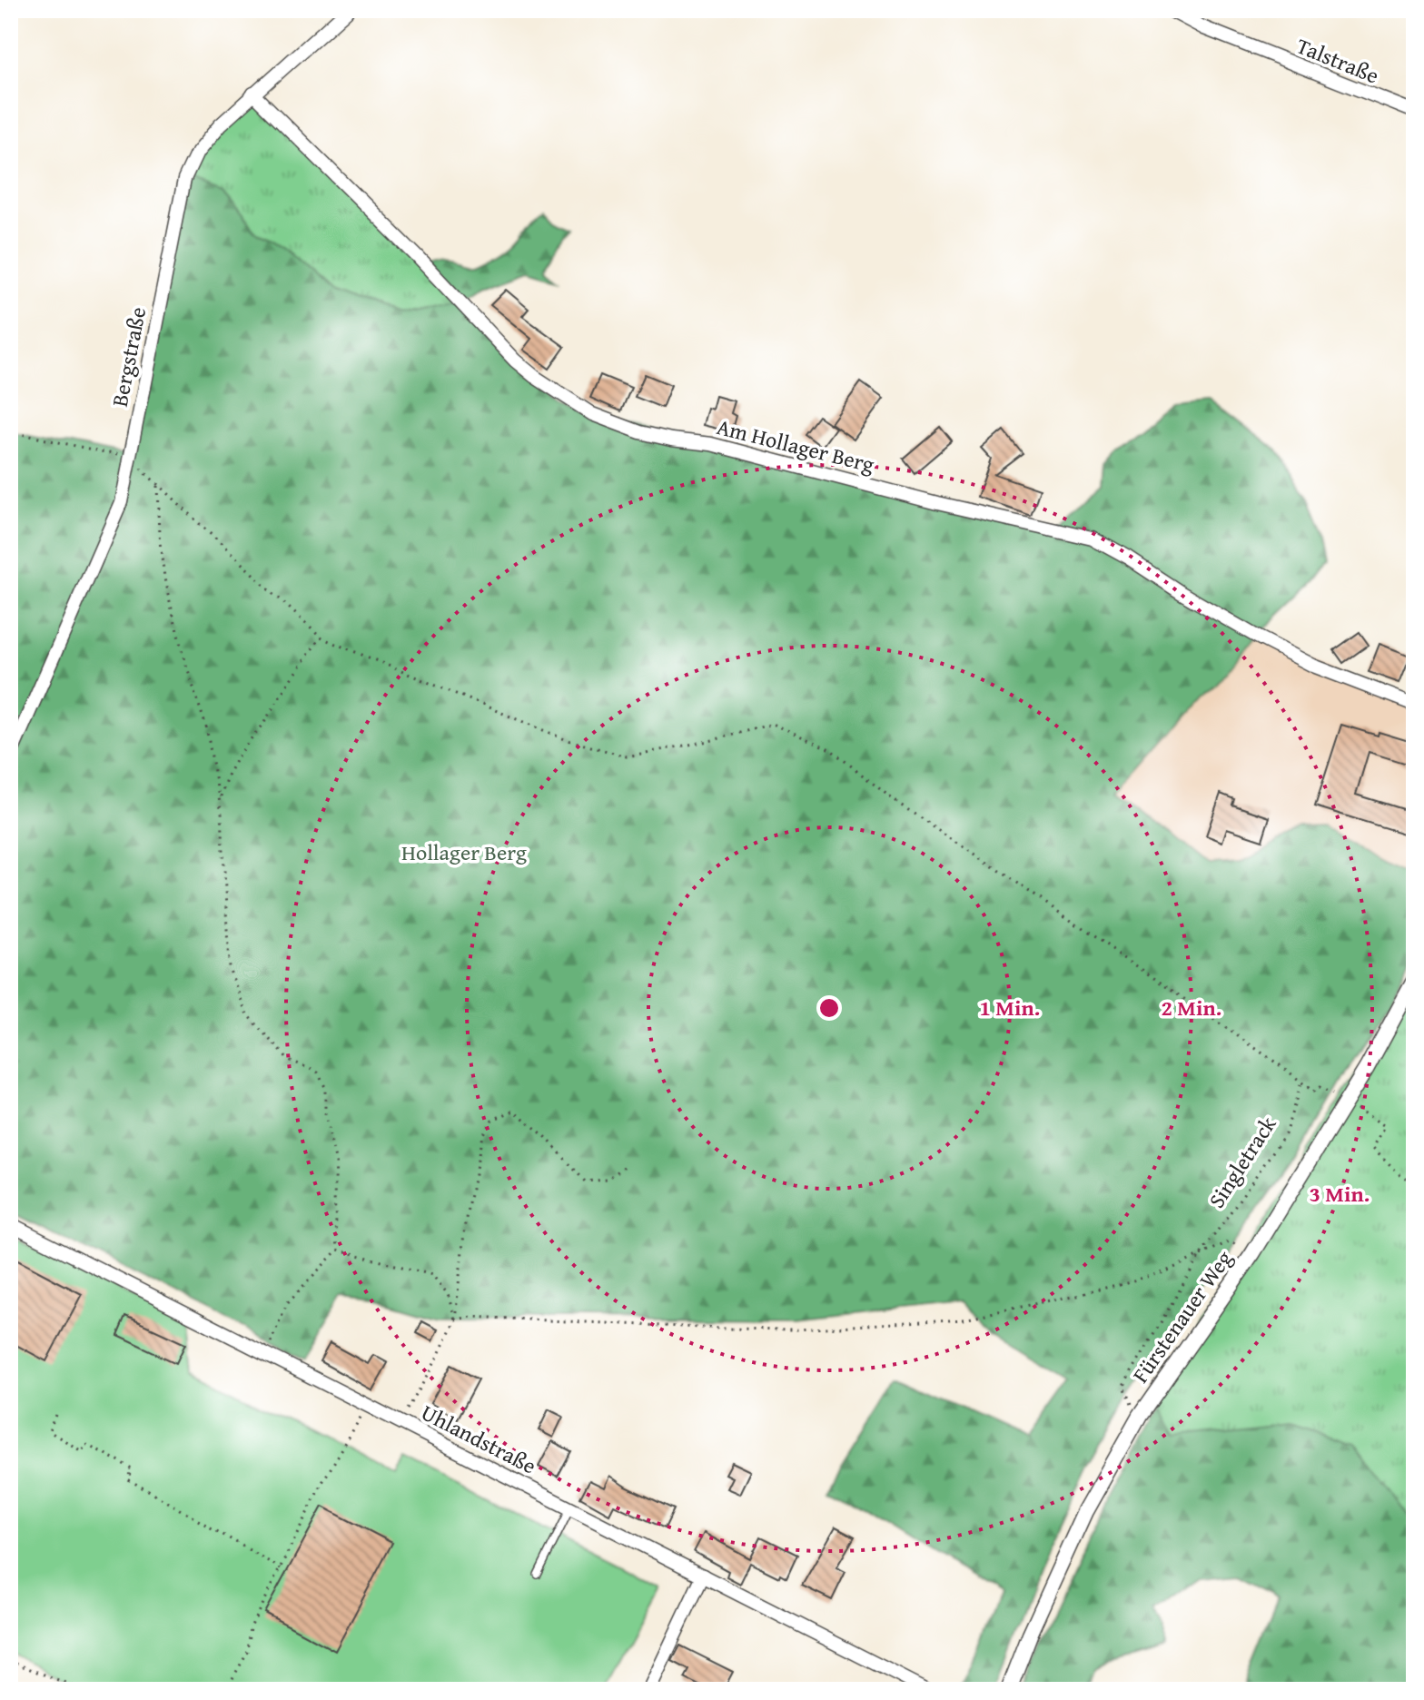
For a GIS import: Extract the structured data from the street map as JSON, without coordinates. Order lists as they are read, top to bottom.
{
  "streets": {
    "street": [
      "Talstraße",
      "Bergstraße",
      "Am Hollager Berg",
      "Fürstenauer Weg",
      "Uhlandstraße"
    ],
    "path": ["Singletrack"]
  },
  "crossings": [
    ["Bergstraße", "Am Hollager Berg"],
    ["Singletrack", "Fürstenauer Weg"]
  ],
  "parks": ["Hollager Berg"],
  "rings": ["1 Min.", "2 Min.", "3 Min."]
}
